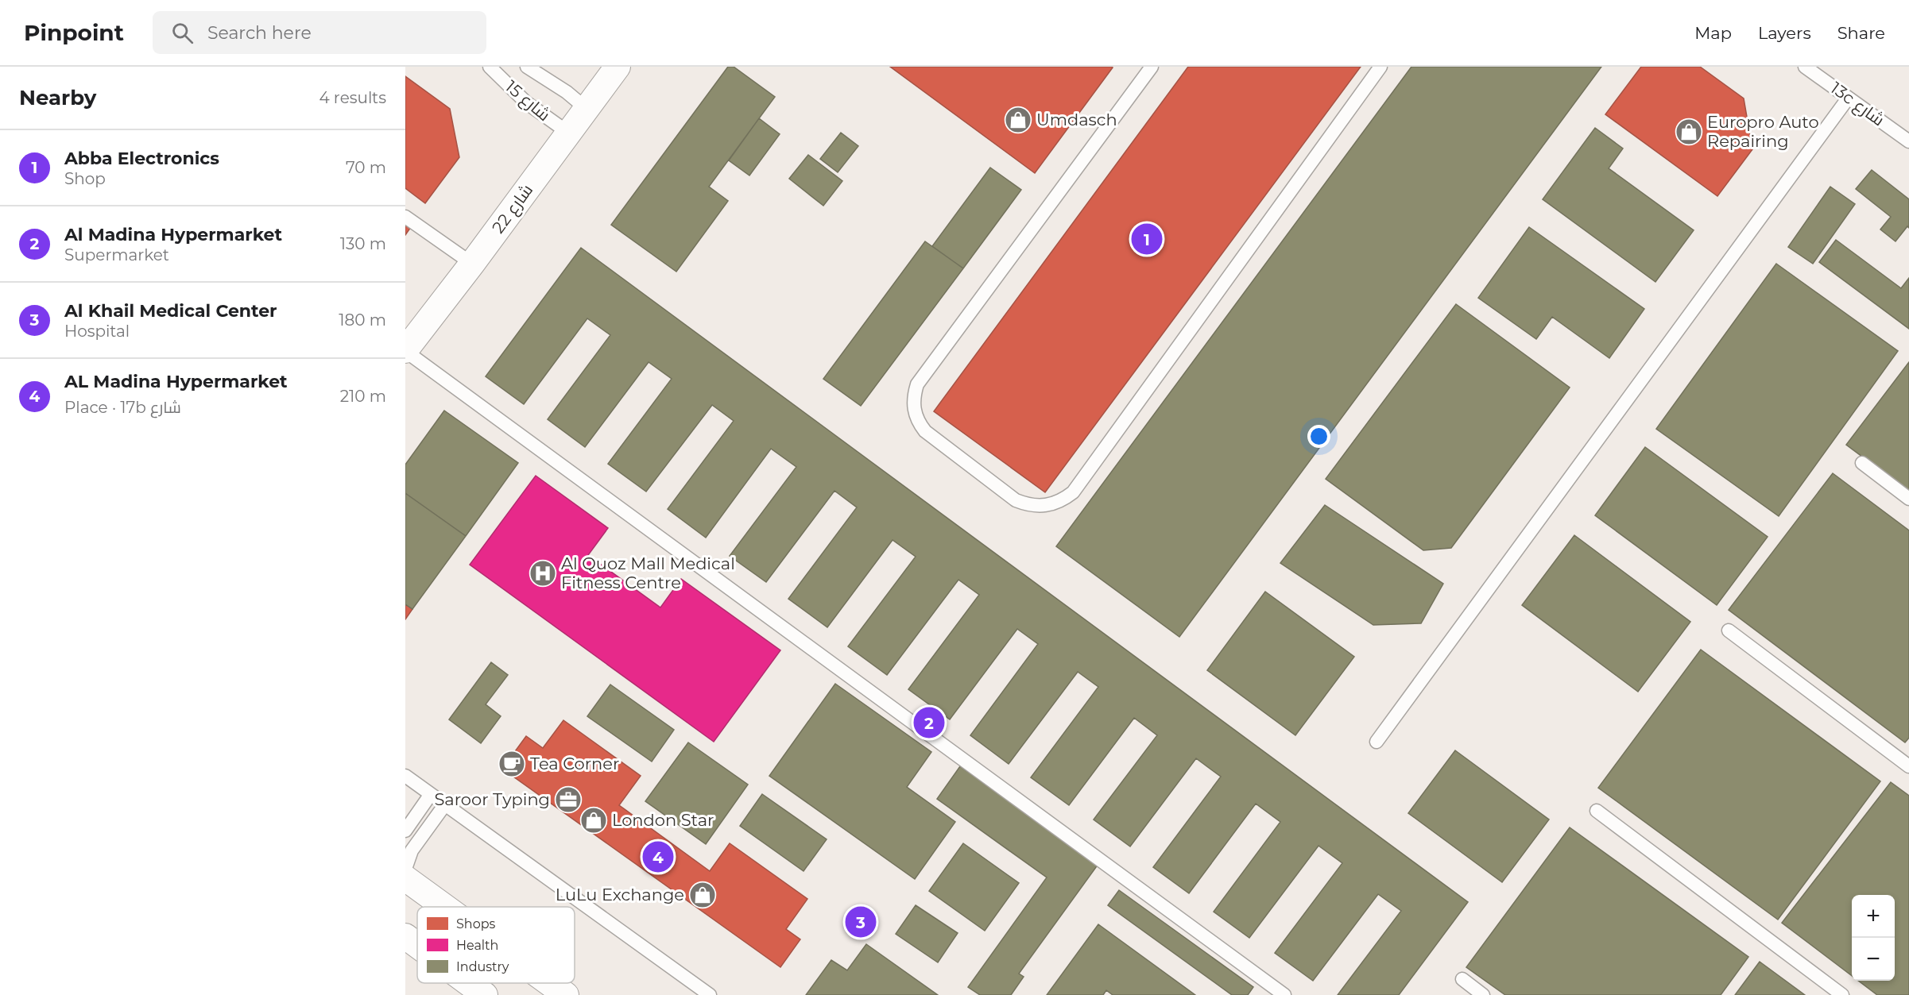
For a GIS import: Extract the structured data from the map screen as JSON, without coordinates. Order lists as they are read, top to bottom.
{
  "streets": {
    "street": ["شارع 22"],
    "lane": ["شارع 15", "13c شارع"]
  },
  "crossings": [
    ["شارع 15", "شارع 22"]
  ],
  "places": {
    "shop": [
      "Umdasch",
      "Europro Auto Repairing",
      "London Star",
      "LuLu Exchange"
    ],
    "hospital": ["Al Quoz Mall Medical Fitness Centre"],
    "cafe": ["Tea Corner"],
    "office": ["Saroor Typing"]
  },
  "legend": ["Shops", "Health", "Industry"],
  "page": {
    "header": "Pinpoint",
    "search": "Search here",
    "nav": ["Map", "Layers", "Share"],
    "heading": ["Nearby", "4 results"],
    "list": [
      {
        "mark": "1",
        "name": "Abba Electronics",
        "note": "Shop",
        "value": "70 m"
      },
      {
        "mark": "2",
        "name": "Al Madina Hypermarket",
        "note": "Supermarket",
        "value": "130 m"
      },
      {
        "mark": "3",
        "name": "Al Khail Medical Center",
        "note": "Hospital",
        "value": "180 m"
      },
      {
        "mark": "4",
        "name": "AL Madina Hypermarket",
        "note": "Place · 17b شارع",
        "value": "210 m"
      }
    ],
    "pins": [
      "1",
      "2",
      "4",
      "3"
    ],
    "map_buttons": ["+", "−"]
  }
}
